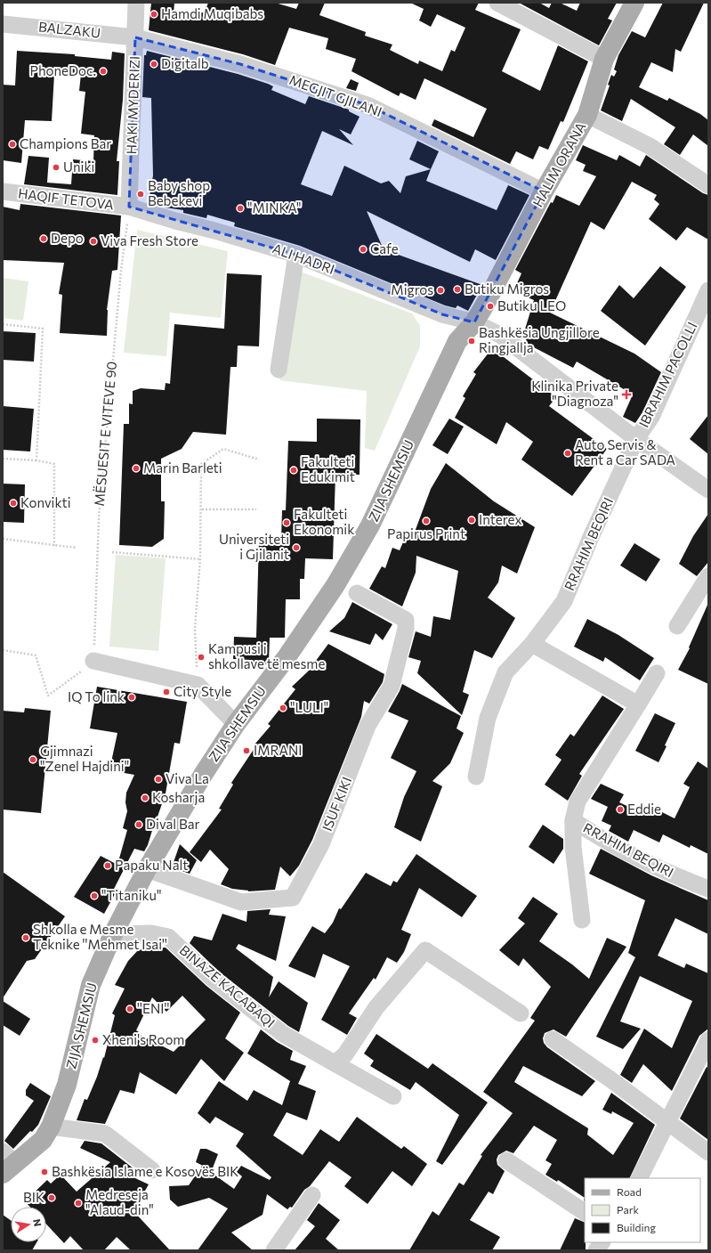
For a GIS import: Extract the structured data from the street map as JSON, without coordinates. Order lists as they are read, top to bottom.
{
  "streets": {
    "main road": ["HALIM ORANA", "ZIJA SHEMSIU"],
    "street": [
      "BALZAKU",
      "MEGJIT GJILANI",
      "HAKI MYDERIZI",
      "HAQIF TETOVA",
      "ALI HADRI",
      "IBRAHIM PACOLLI",
      "RRAHIM BEQIRI",
      "ISUF KIKI",
      "BINAZE KACABAQI"
    ],
    "path": ["MËSUESIT E VITEVE 90"]
  },
  "crossings": [
    ["BALZAKU", "MEGJIT GJILANI"],
    ["BALZAKU", "HAKI MYDERIZI"],
    ["MEGJIT GJILANI", "HAKI MYDERIZI"],
    ["MEGJIT GJILANI", "HALIM ORANA"],
    ["HAKI MYDERIZI", "HAQIF TETOVA"],
    ["HAKI MYDERIZI", "ALI HADRI"],
    ["HAKI MYDERIZI", "MËSUESIT E VITEVE 90"],
    ["HALIM ORANA", "ALI HADRI"],
    ["HALIM ORANA", "IBRAHIM PACOLLI"],
    ["HALIM ORANA", "ZIJA SHEMSIU"],
    ["HAQIF TETOVA", "ALI HADRI"],
    ["HAQIF TETOVA", "MËSUESIT E VITEVE 90"],
    ["ALI HADRI", "IBRAHIM PACOLLI"],
    ["ALI HADRI", "MËSUESIT E VITEVE 90"],
    ["ALI HADRI", "ZIJA SHEMSIU"],
    ["IBRAHIM PACOLLI", "ZIJA SHEMSIU"],
    ["IBRAHIM PACOLLI", "RRAHIM BEQIRI"],
    ["ZIJA SHEMSIU", "ISUF KIKI"],
    ["ZIJA SHEMSIU", "BINAZE KACABAQI"]
  ],
  "places": {
    "other": [
      "Hamdi Muqibabs",
      "Digitalb",
      "PhoneDoc.",
      "Champions Bar",
      "Uniki",
      "Baby shop Bebekevi",
      "\"MINKA\"",
      "Depo",
      "Viva Fresh Store",
      "Cafe",
      "Butiku Migros",
      "Migros",
      "Butiku LEO",
      "Bashkësia Ungjillore Ringjallja",
      "Auto Servis & Rent a Car SADA",
      "Marin Barleti",
      "Fakulteti Edukimit",
      "Konvikti",
      "Interex",
      "Papirus Print",
      "Fakulteti Ekonomik",
      "Universiteti i Gjilanit",
      "Kampusi i shkollave të mesme",
      "City Style",
      "IQ To link",
      "\"LULI\"",
      "IMRANI",
      "Gjimnazi \"Zenel Hajdini\"",
      "Viva La",
      "Kosharja",
      "Eddie",
      "Dival Bar",
      "Papaku Nalt",
      "\"Titaniku\"",
      "Shkolla e Mesme Teknike ''Mehmet Isai''",
      "''ENI''",
      "Xheni's Room",
      "Bashkësia Islame e Kosovës BIK",
      "BIK",
      "Medreseja \"Alaud-din\""
    ],
    "health": ["Klinika Private \"Diagnoza\""]
  },
  "legend": ["Road", "Park", "Building"],
  "north": "right"
}
